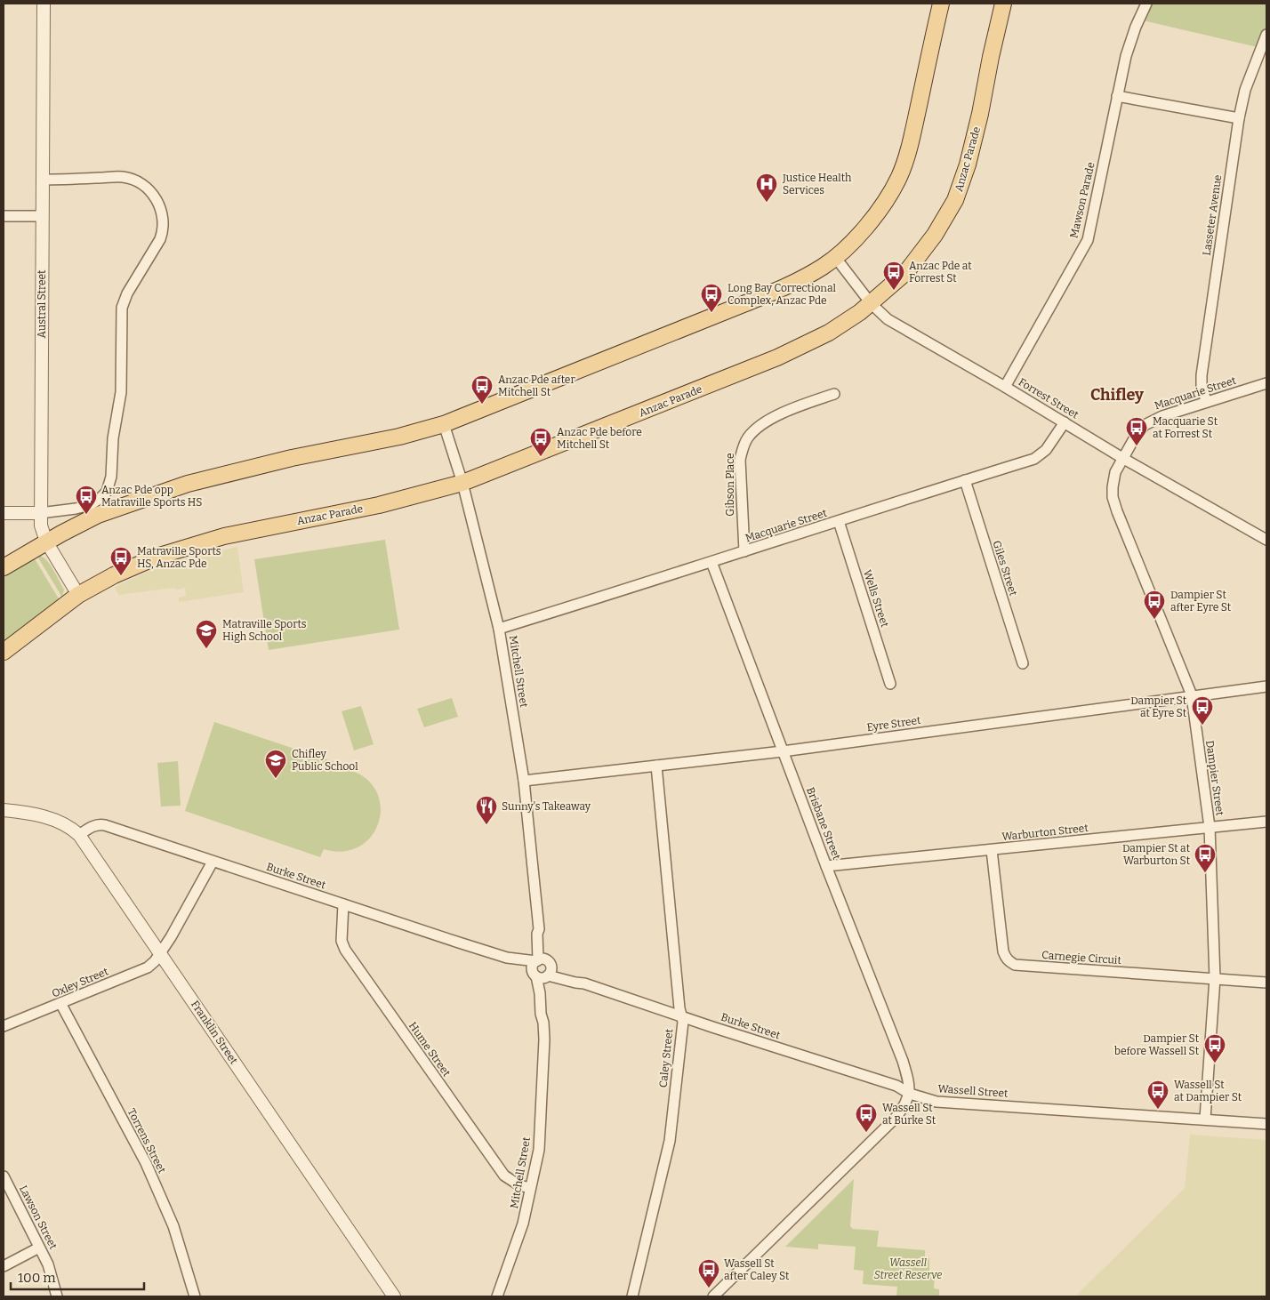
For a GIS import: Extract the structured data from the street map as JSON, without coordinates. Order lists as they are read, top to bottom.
{
  "streets": {
    "main road": ["Anzac Parade"],
    "street": [
      "Mawson Parade",
      "Lasseter Avenue",
      "Austral Street",
      "Macquarie Street",
      "Forrest Street",
      "Gibson Place",
      "Giles Street",
      "Wells Street",
      "Mitchell Street",
      "Eyre Street",
      "Dampier Street",
      "Brisbane Street",
      "Warburton Street",
      "Burke Street",
      "Carnegie Circuit",
      "Oxley Street",
      "Franklin Street",
      "Hume Street",
      "Caley Street",
      "Wassell Street",
      "Torrens Street",
      "Lawson Street"
    ]
  },
  "crossings": [
    ["Anzac Parade", "Austral Street"],
    ["Anzac Parade", "Forrest Street"],
    ["Anzac Parade", "Mitchell Street"],
    ["Mawson Parade", "Forrest Street"],
    ["Lasseter Avenue", "Macquarie Street"],
    ["Macquarie Street", "Forrest Street"],
    ["Macquarie Street", "Gibson Place"],
    ["Macquarie Street", "Giles Street"],
    ["Macquarie Street", "Wells Street"],
    ["Macquarie Street", "Mitchell Street"],
    ["Macquarie Street", "Dampier Street"],
    ["Macquarie Street", "Brisbane Street"],
    ["Forrest Street", "Dampier Street"],
    ["Mitchell Street", "Eyre Street"],
    ["Mitchell Street", "Burke Street"],
    ["Mitchell Street", "Hume Street"],
    ["Eyre Street", "Dampier Street"],
    ["Eyre Street", "Brisbane Street"],
    ["Eyre Street", "Caley Street"],
    ["Dampier Street", "Warburton Street"],
    ["Dampier Street", "Carnegie Circuit"],
    ["Dampier Street", "Wassell Street"],
    ["Brisbane Street", "Warburton Street"],
    ["Brisbane Street", "Burke Street"],
    ["Brisbane Street", "Wassell Street"],
    ["Warburton Street", "Carnegie Circuit"],
    ["Burke Street", "Oxley Street"],
    ["Burke Street", "Franklin Street"],
    ["Burke Street", "Hume Street"],
    ["Burke Street", "Caley Street"],
    ["Burke Street", "Wassell Street"],
    ["Oxley Street", "Franklin Street"],
    ["Oxley Street", "Torrens Street"]
  ],
  "districts": ["Chifley"],
  "parks": ["Wassell Street Reserve"],
  "places": {
    "hospital": ["Justice Health Services"],
    "bus stop": [
      "Anzac Pde at Forrest St",
      "Long Bay Correctional Complex, Anzac Pde",
      "Anzac Pde after Mitchell St",
      "Macquarie St at Forrest St",
      "Anzac Pde before Mitchell St",
      "Anzac Pde opp Matraville Sports HS",
      "Matraville Sports HS, Anzac Pde",
      "Dampier St after Eyre St",
      "Dampier St at Eyre St",
      "Dampier St at Warburton St",
      "Dampier St before Wassell St",
      "Wassell St at Dampier St",
      "Wassell St at Burke St",
      "Wassell St after Caley St"
    ],
    "school or university": ["Matraville Sports High School", "Chifley Public School"],
    "restaurant": ["Sunny's Takeaway"]
  },
  "scale_bar": "100 m"
}
